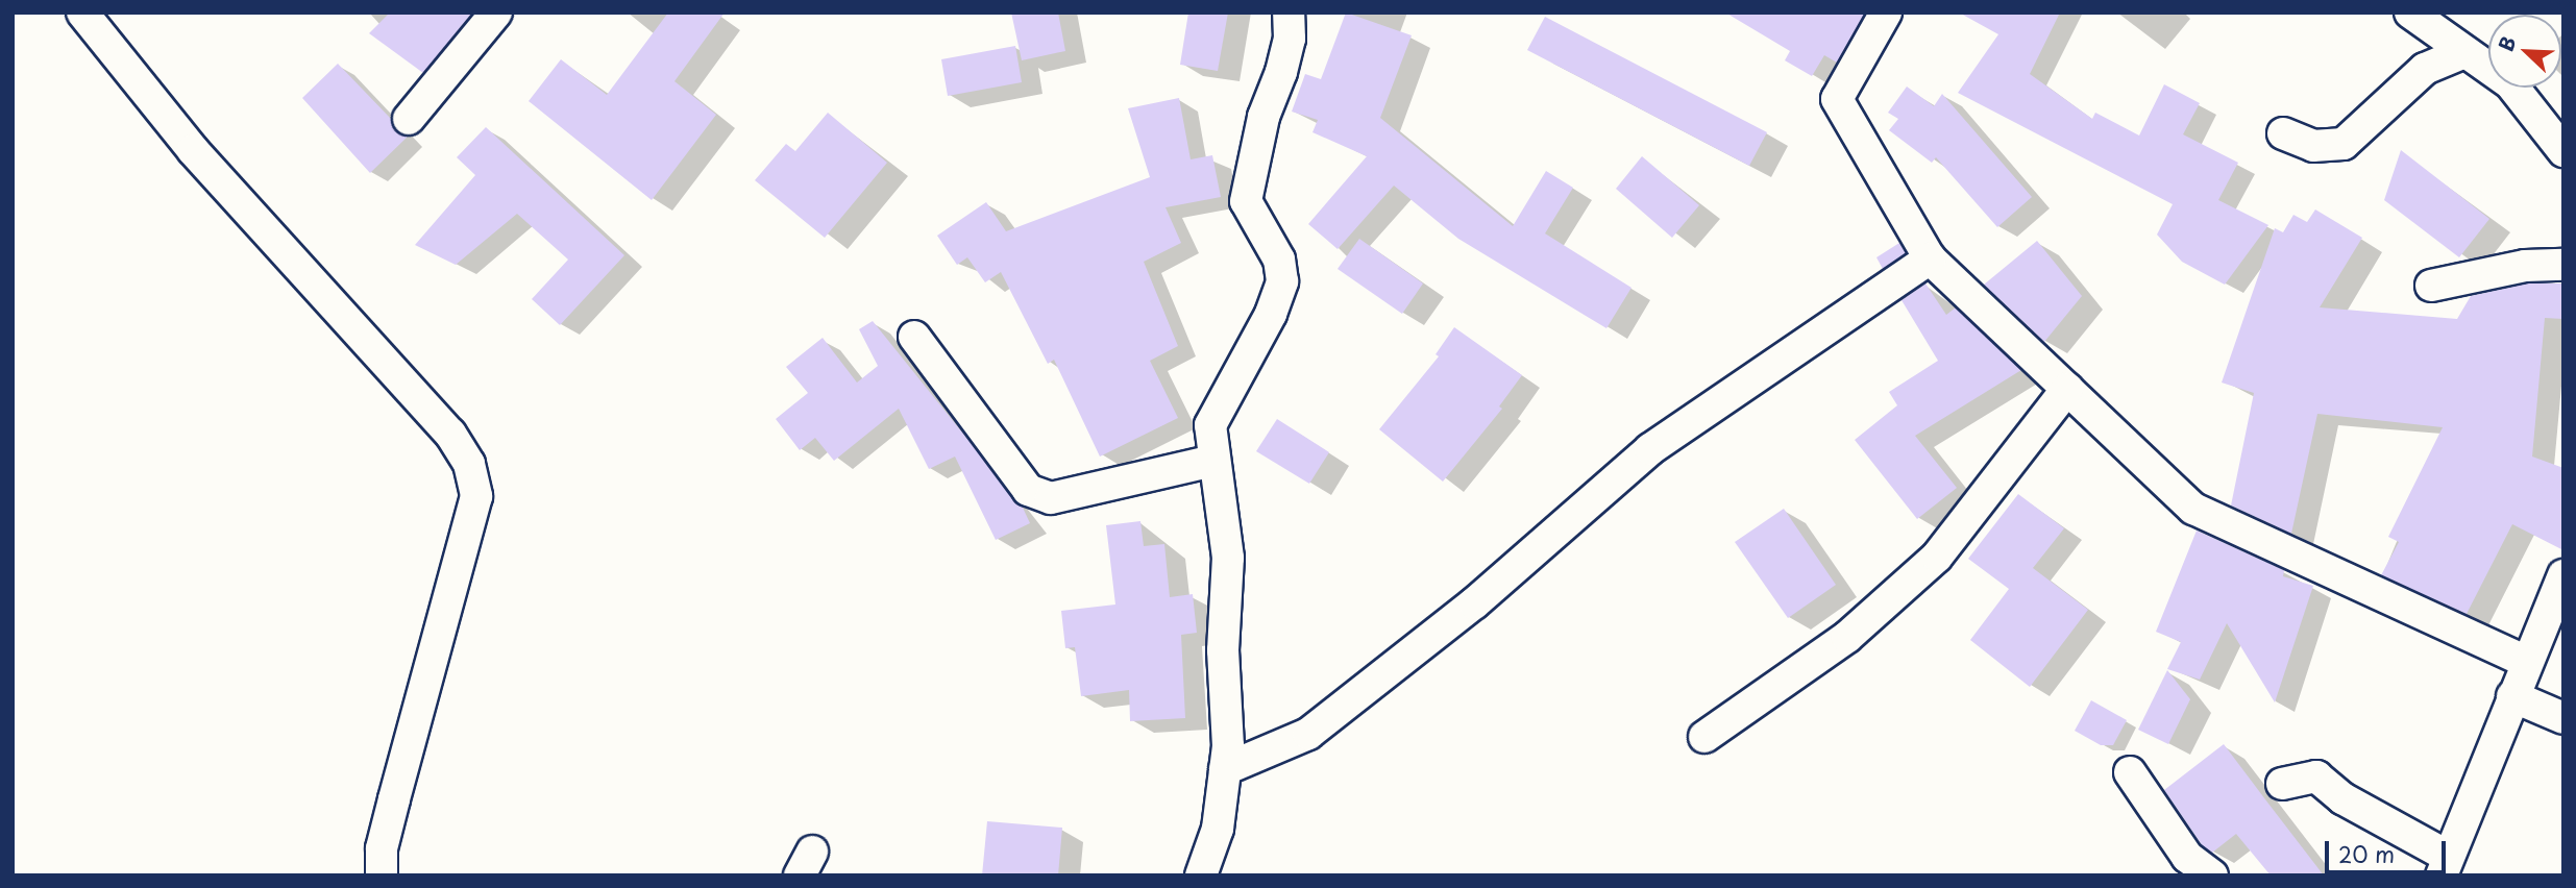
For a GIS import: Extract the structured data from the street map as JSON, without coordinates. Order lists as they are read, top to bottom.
{
  "scale_bar": "20 m",
  "north": "top left"
}
